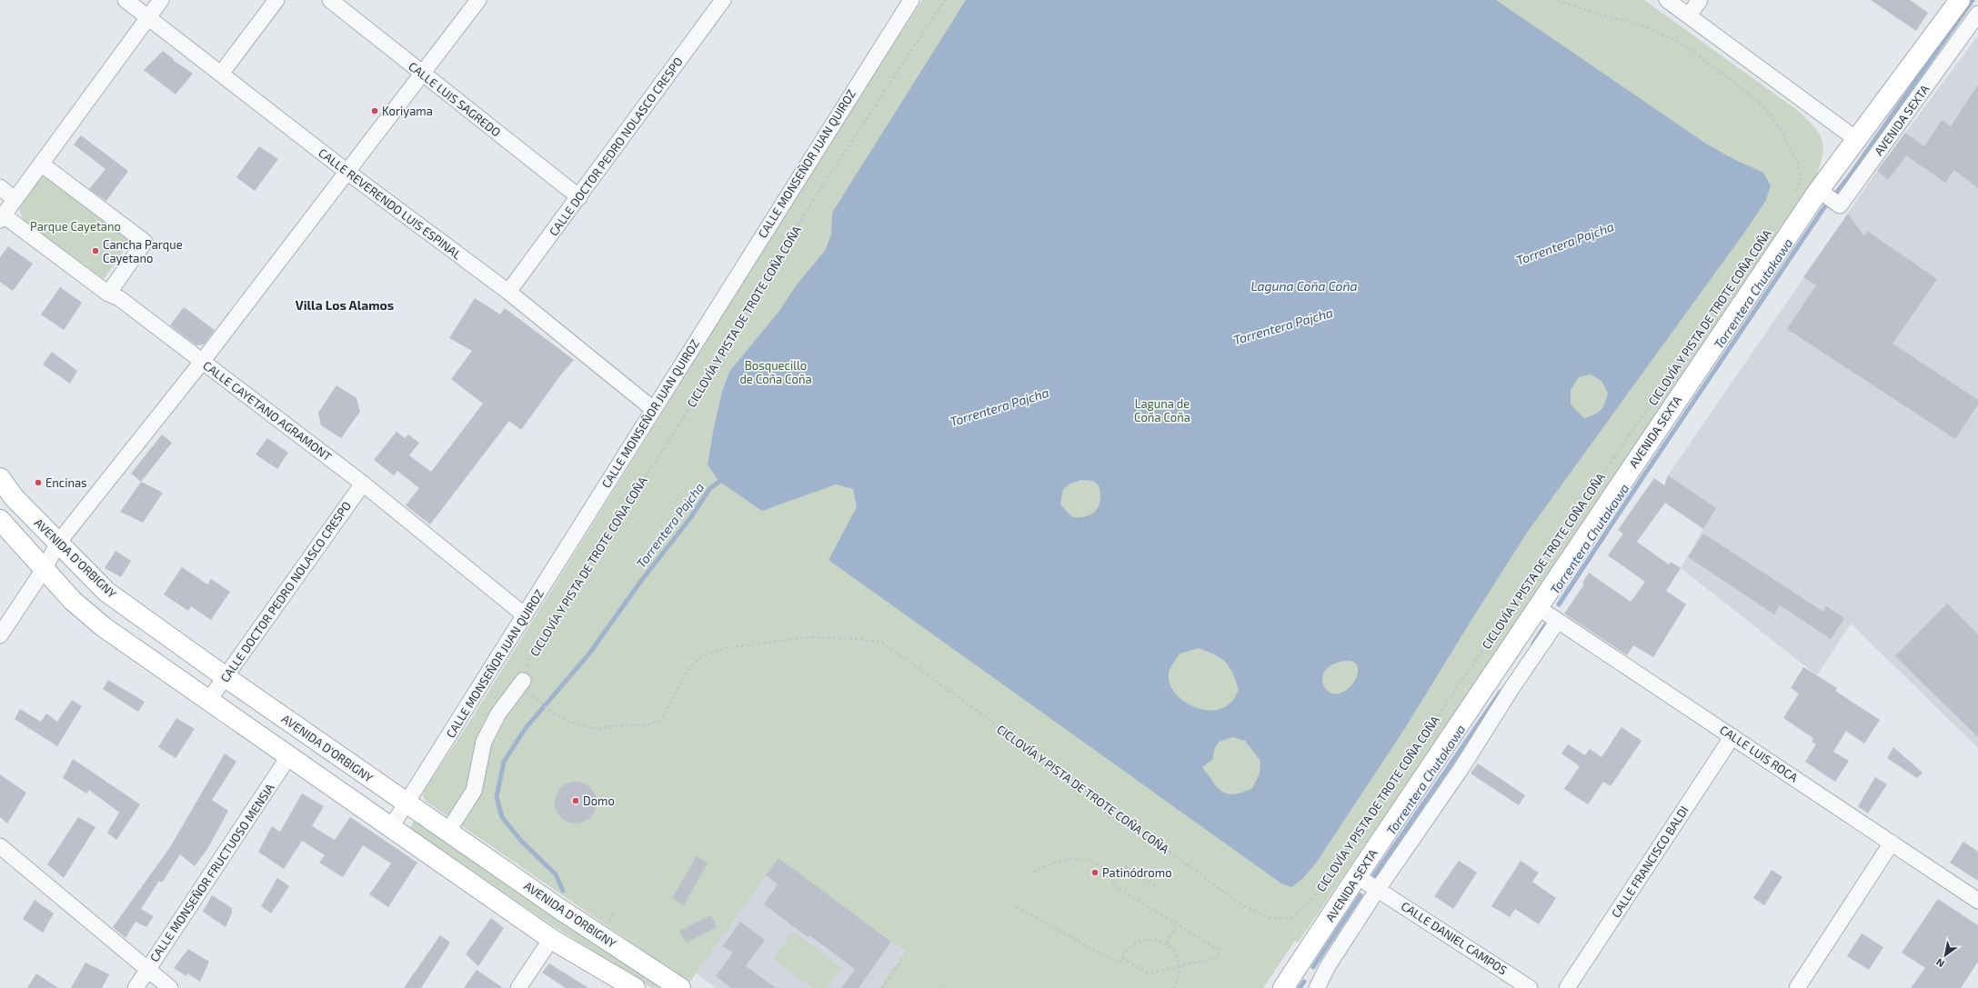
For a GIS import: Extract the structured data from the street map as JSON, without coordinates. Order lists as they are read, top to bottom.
{
  "streets": {
    "main road": ["AVENIDA SEXTA", "AVENIDA D'ORBIGNY"],
    "street": [
      "CALLE LUIS SAGREDO",
      "CALLE DOCTOR PEDRO NOLASCO CRESPO",
      "CALLE MONSEÑOR JUAN QUIROZ",
      "CALLE REVERENDO LUIS ESPINAL",
      "CALLE CAYETANO AGRAMONT",
      "CALLE LUIS ROCA",
      "CALLE FRANCISCO BALDI",
      "CALLE MONSEÑOR FRUCTUOSO MENSIA",
      "CALLE DANIEL CAMPOS"
    ],
    "path": ["CICLOVÍA Y PISTA DE TROTE COÑA COÑA"]
  },
  "crossings": [
    ["CALLE LUIS SAGREDO", "CALLE DOCTOR PEDRO NOLASCO CRESPO"],
    ["AVENIDA SEXTA", "CALLE LUIS ROCA"],
    ["AVENIDA SEXTA", "CALLE DANIEL CAMPOS"],
    ["CALLE DOCTOR PEDRO NOLASCO CRESPO", "CALLE REVERENDO LUIS ESPINAL"],
    ["CALLE DOCTOR PEDRO NOLASCO CRESPO", "CALLE CAYETANO AGRAMONT"],
    ["CALLE DOCTOR PEDRO NOLASCO CRESPO", "AVENIDA D'ORBIGNY"],
    ["CALLE MONSEÑOR JUAN QUIROZ", "CALLE REVERENDO LUIS ESPINAL"],
    ["CALLE MONSEÑOR JUAN QUIROZ", "CALLE CAYETANO AGRAMONT"],
    ["CALLE MONSEÑOR JUAN QUIROZ", "AVENIDA D'ORBIGNY"],
    ["CALLE LUIS ROCA", "CALLE FRANCISCO BALDI"]
  ],
  "districts": ["Villa Los Alamos"],
  "water": ["Torrentera Pajcha", "Laguna Coña Coña", "Torrentera Chutakawa"],
  "parks": ["Parque Cayetano", "Bosquecillo de Coña Coña", "Laguna de Coña Coña"],
  "places": [
    "Koriyama",
    "Cancha Parque Cayetano",
    "Encinas",
    "Domo",
    "Patinódromo"
  ],
  "north": "bottom left"
}
